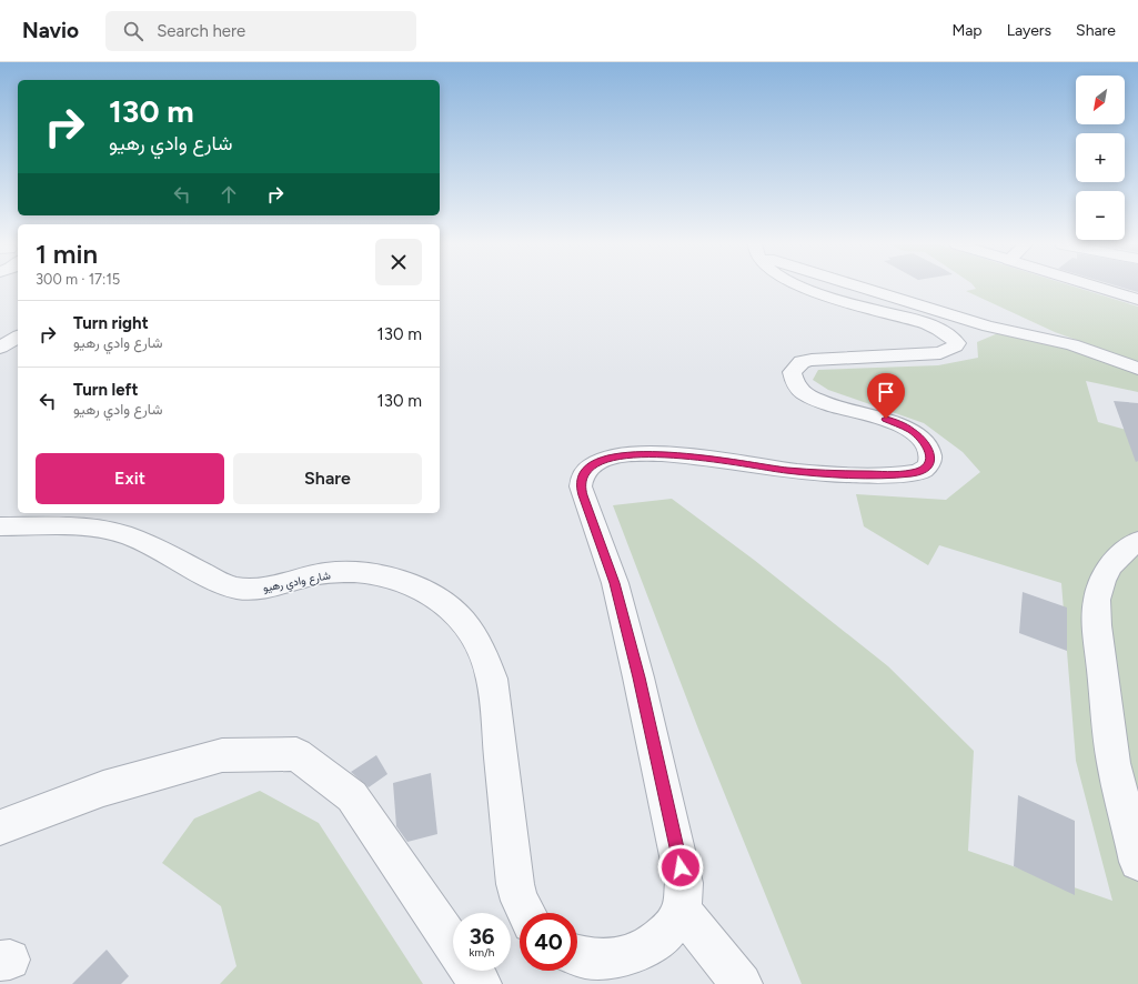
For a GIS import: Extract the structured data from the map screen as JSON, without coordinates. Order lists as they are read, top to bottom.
{
  "streets": {
    "street": ["شارع وادي رهيو"]
  },
  "north": "bottom left",
  "page": {
    "header": "Navio",
    "search": "Search here",
    "nav": ["Map", "Layers", "Share"],
    "map_buttons": ["+", "−"],
    "turn": ["130 m", "شارع وادي رهيو"],
    "heading": ["1 min", "300 m · 17:15"],
    "list": [
      {
        "name": "Turn right",
        "note": "شارع وادي رهيو",
        "value": "130 m"
      },
      {
        "name": "Turn left",
        "note": "شارع وادي رهيو",
        "value": "130 m"
      }
    ],
    "buttons": ["Exit", "Share"],
    "speed": "36 km/h",
    "limit": "40"
  }
}
